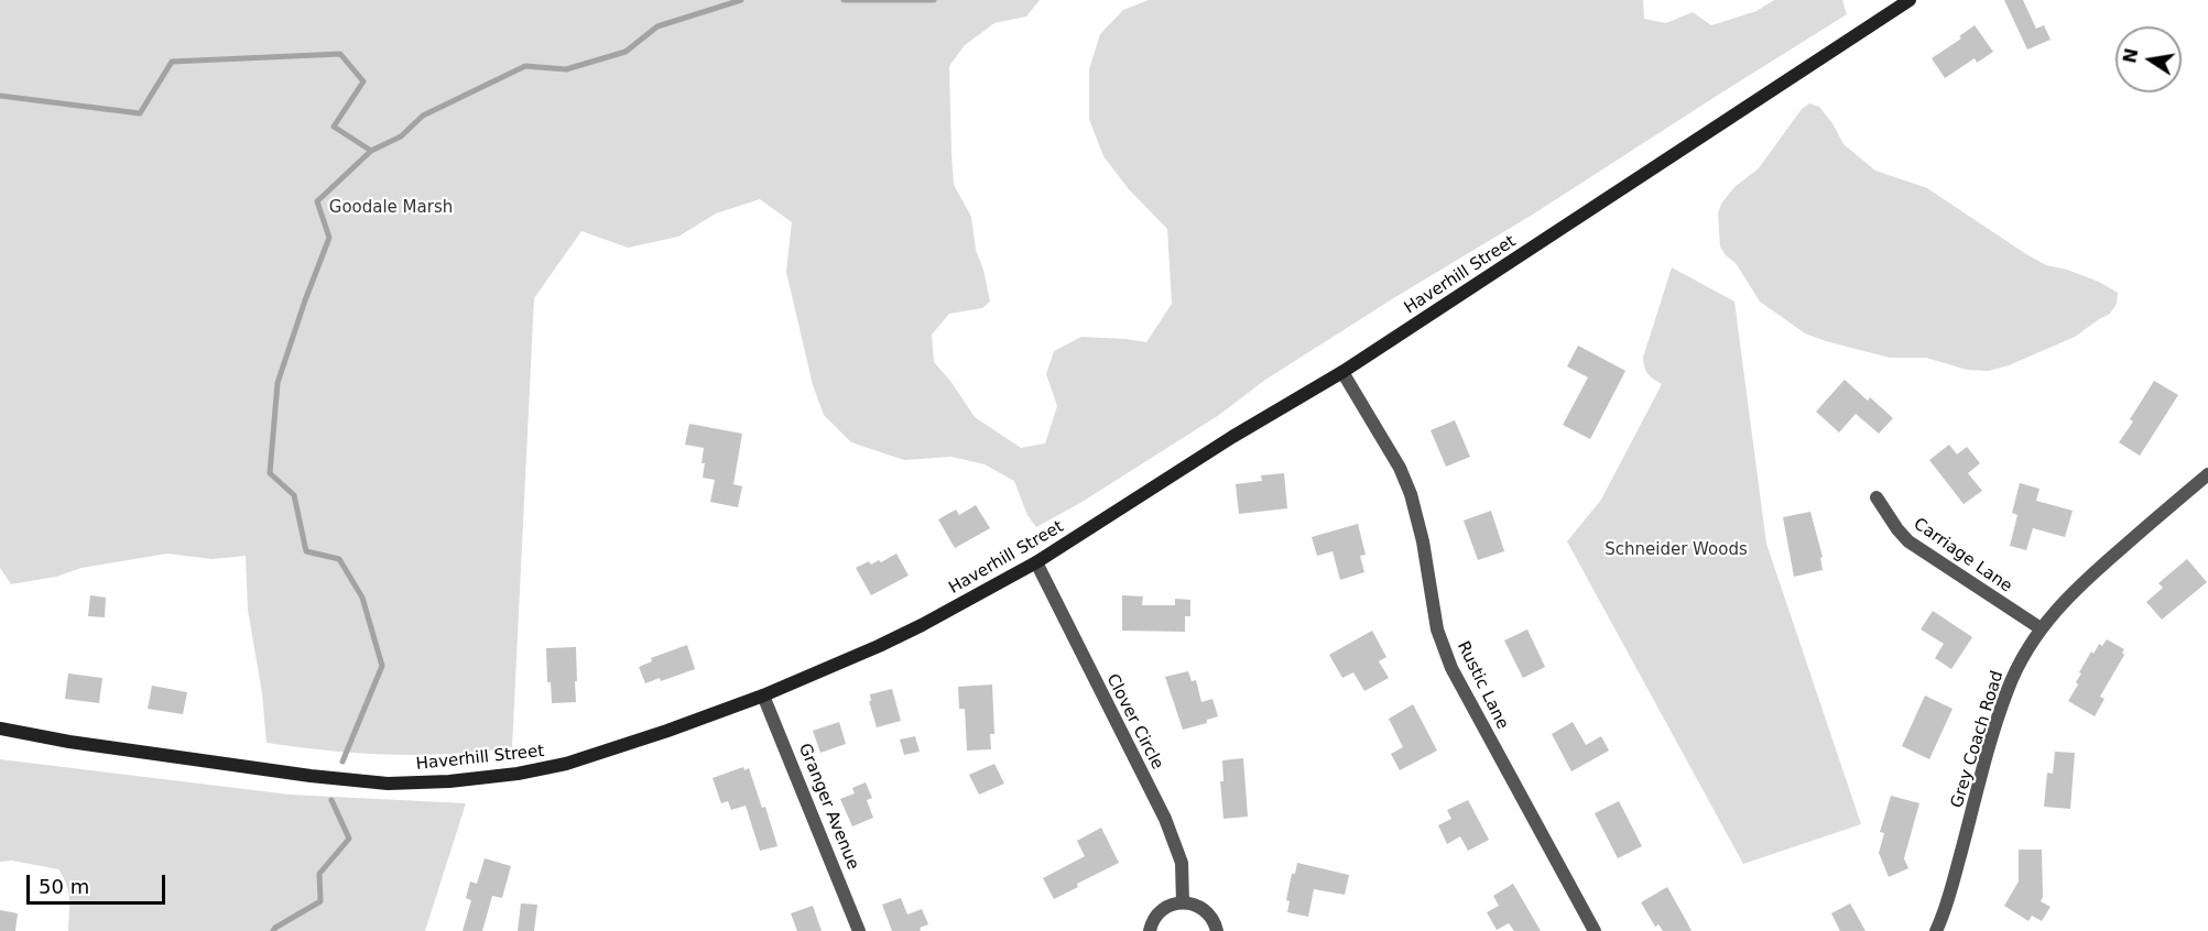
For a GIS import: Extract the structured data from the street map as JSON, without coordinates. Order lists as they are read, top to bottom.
{
  "streets": {
    "street": [
      "Haverhill Street",
      "Carriage Lane",
      "Rustic Lane",
      "Clover Circle",
      "Grey Coach Road",
      "Granger Avenue"
    ]
  },
  "crossings": [
    ["Haverhill Street", "Rustic Lane"],
    ["Haverhill Street", "Clover Circle"],
    ["Haverhill Street", "Granger Avenue"],
    ["Carriage Lane", "Grey Coach Road"]
  ],
  "parks": ["Goodale Marsh", "Schneider Woods"],
  "scale_bar": "50 m",
  "north": "left"
}
